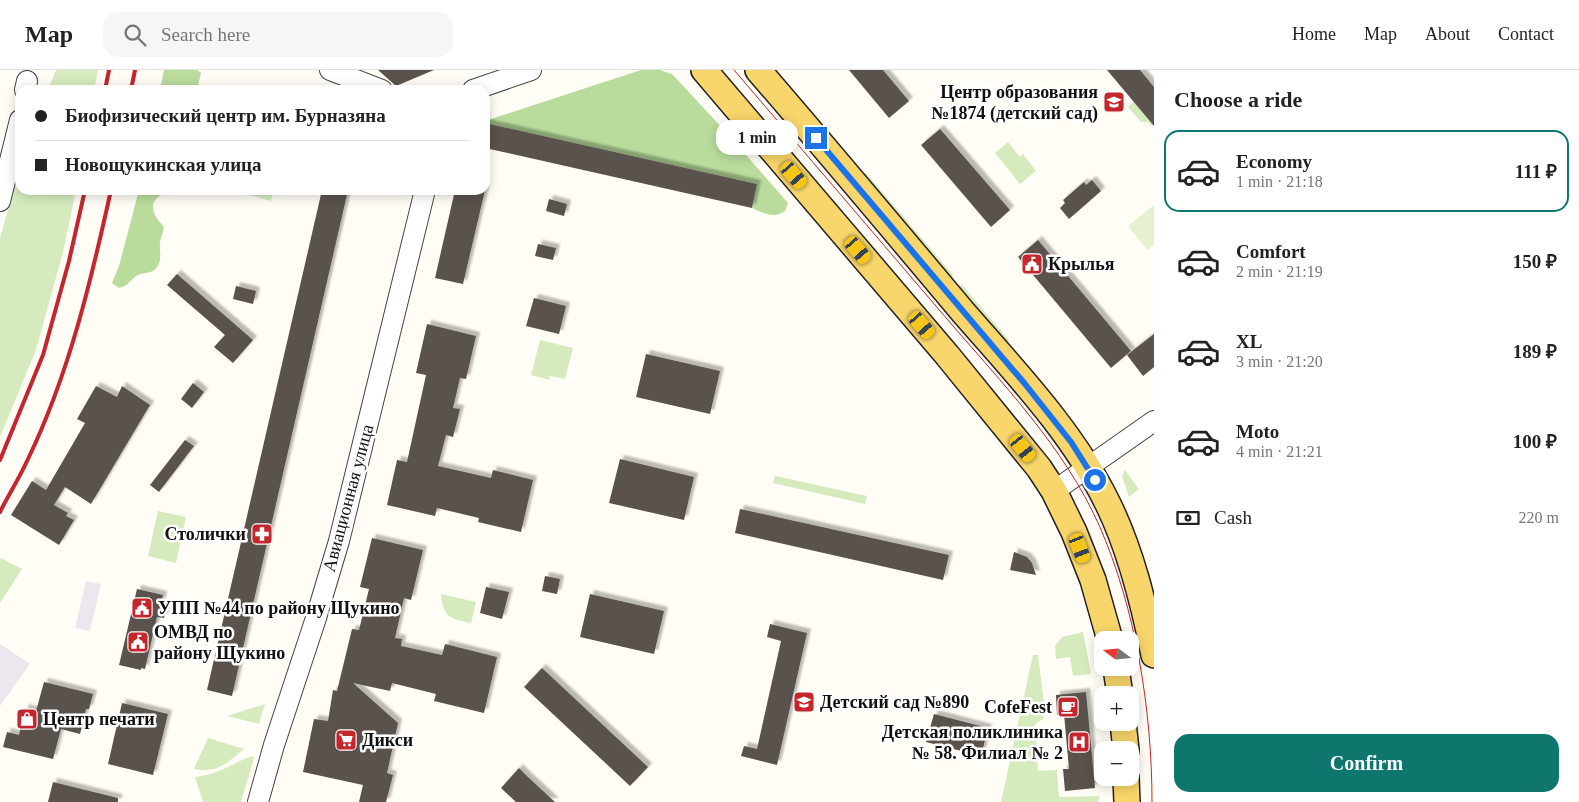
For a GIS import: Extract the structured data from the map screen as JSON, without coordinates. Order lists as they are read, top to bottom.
{
  "streets": {
    "street": ["Авиационная улица"]
  },
  "places": {
    "school or university": ["Центр образования №1874 (детский сад)", "Детский сад №890"],
    "public building": ["Крылья", "УПП №44 по району Щукино", "ОМВД по району Щукино"],
    "pharmacy": ["Столички"],
    "cafe": ["CofeFest"],
    "shop": ["Центр печати"],
    "supermarket": ["Дикси"],
    "hospital": ["Детская поликлиника № 58. Филиал № 2"]
  },
  "north": "left",
  "page": {
    "header": "Map",
    "search": "Search here",
    "nav": [
      "Home",
      "Map",
      "About",
      "Contact"
    ],
    "heading": "Choose a ride",
    "banner": ["Биофизический центр им. Бурназяна", "Новощукинская улица"],
    "bubble": "1 min",
    "list": [
      {
        "name": "Economy",
        "note": "1 min · 21:18",
        "value": "111 ₽"
      },
      {
        "name": "Comfort",
        "note": "2 min · 21:19",
        "value": "150 ₽"
      },
      {
        "name": "XL",
        "note": "3 min · 21:20",
        "value": "189 ₽"
      },
      {
        "name": "Moto",
        "note": "4 min · 21:21",
        "value": "100 ₽"
      }
    ],
    "pay": ["Cash", "220 m"],
    "map_buttons": ["+", "−"],
    "buttons": "Confirm"
  }
}
